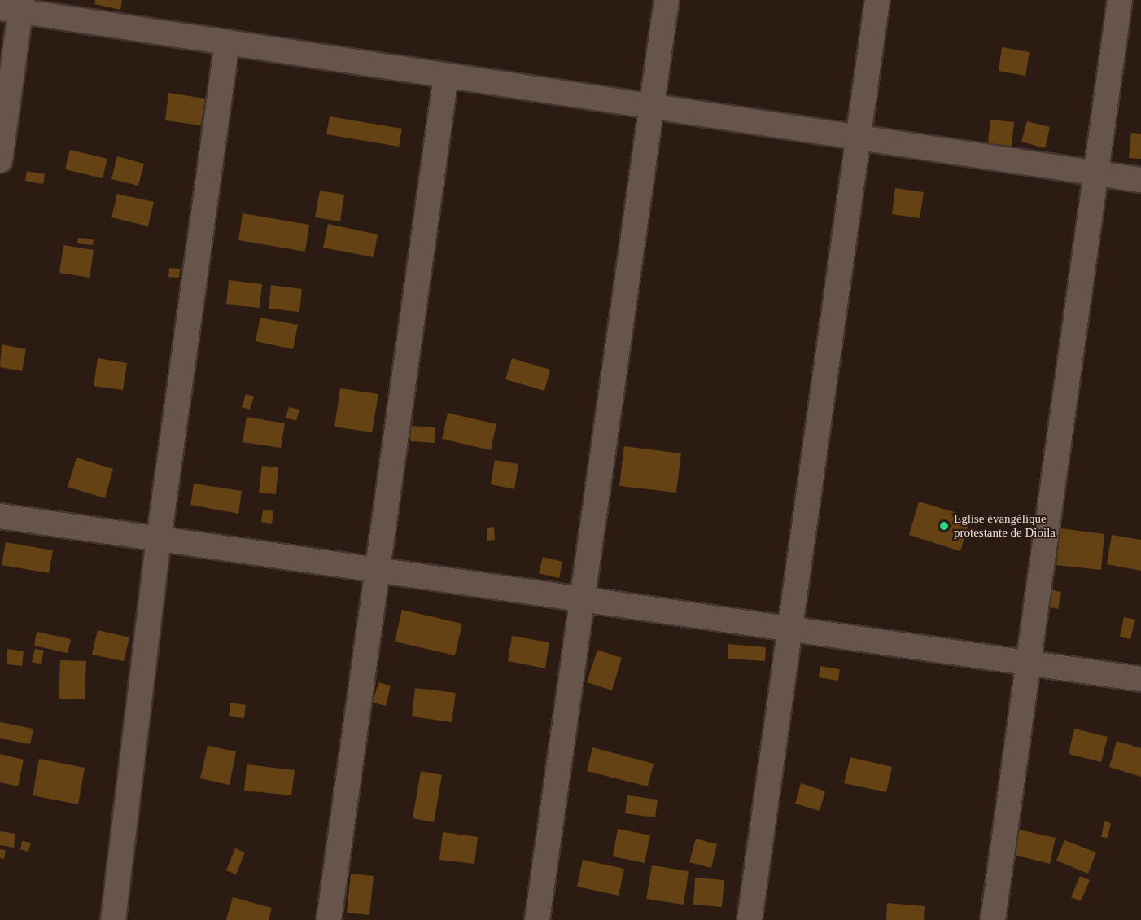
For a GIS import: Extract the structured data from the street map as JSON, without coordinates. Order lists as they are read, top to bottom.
{
  "places": ["Eglise évangélique protestante de Dioila"]
}
